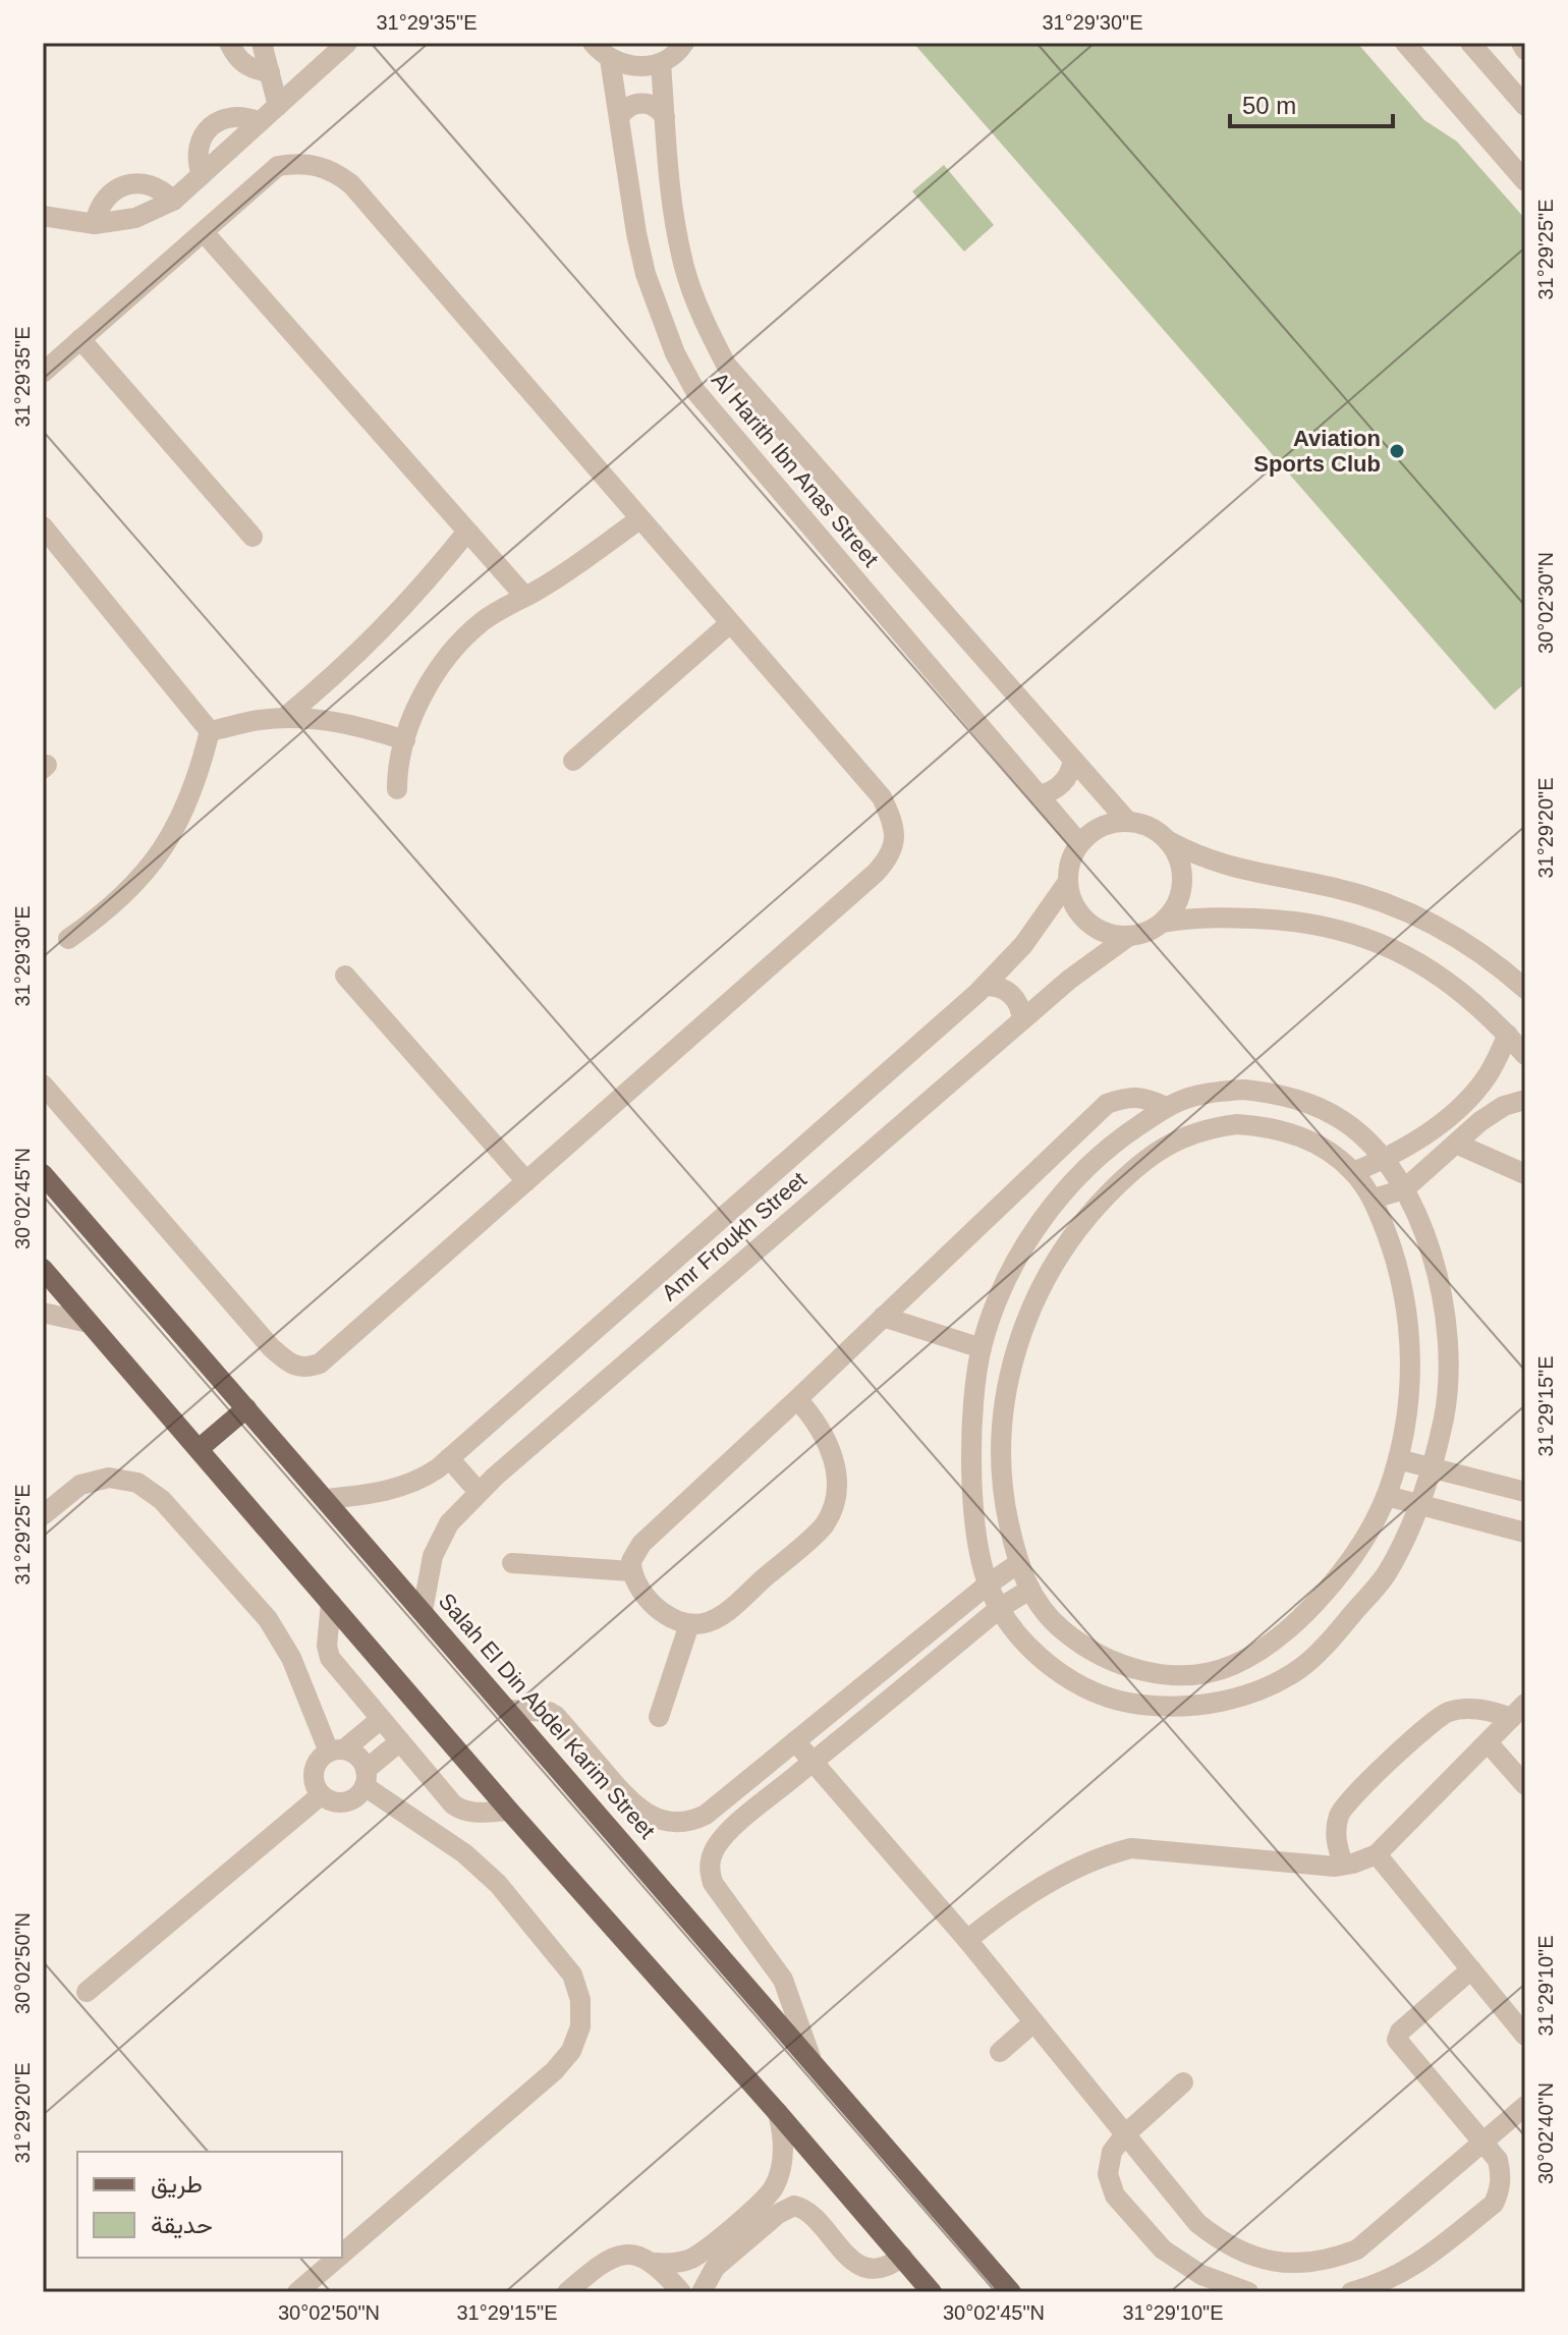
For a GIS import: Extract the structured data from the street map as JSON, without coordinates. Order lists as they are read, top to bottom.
{
  "streets": {
    "main road": ["Salah El Din Abdel Karim Street"],
    "street": ["Al Harith Ibn Anas Street", "Amr Froukh Street"]
  },
  "crossings": [
    ["Al Harith Ibn Anas Street", "Amr Froukh Street"],
    ["Amr Froukh Street", "Salah El Din Abdel Karim Street"]
  ],
  "places": ["Aviation Sports Club"],
  "legend": ["طريق", "حديقة"],
  "scale_bar": "50 m",
  "coordinates": [
    "31°29'35\"E",
    "31°29'30\"E",
    "31°29'25\"E",
    "30°02'30\"N",
    "31°29'20\"E",
    "30°02'45\"N",
    "31°29'15\"E",
    "30°02'50\"N",
    "31°29'10\"E",
    "30°02'40\"N"
  ]
}
